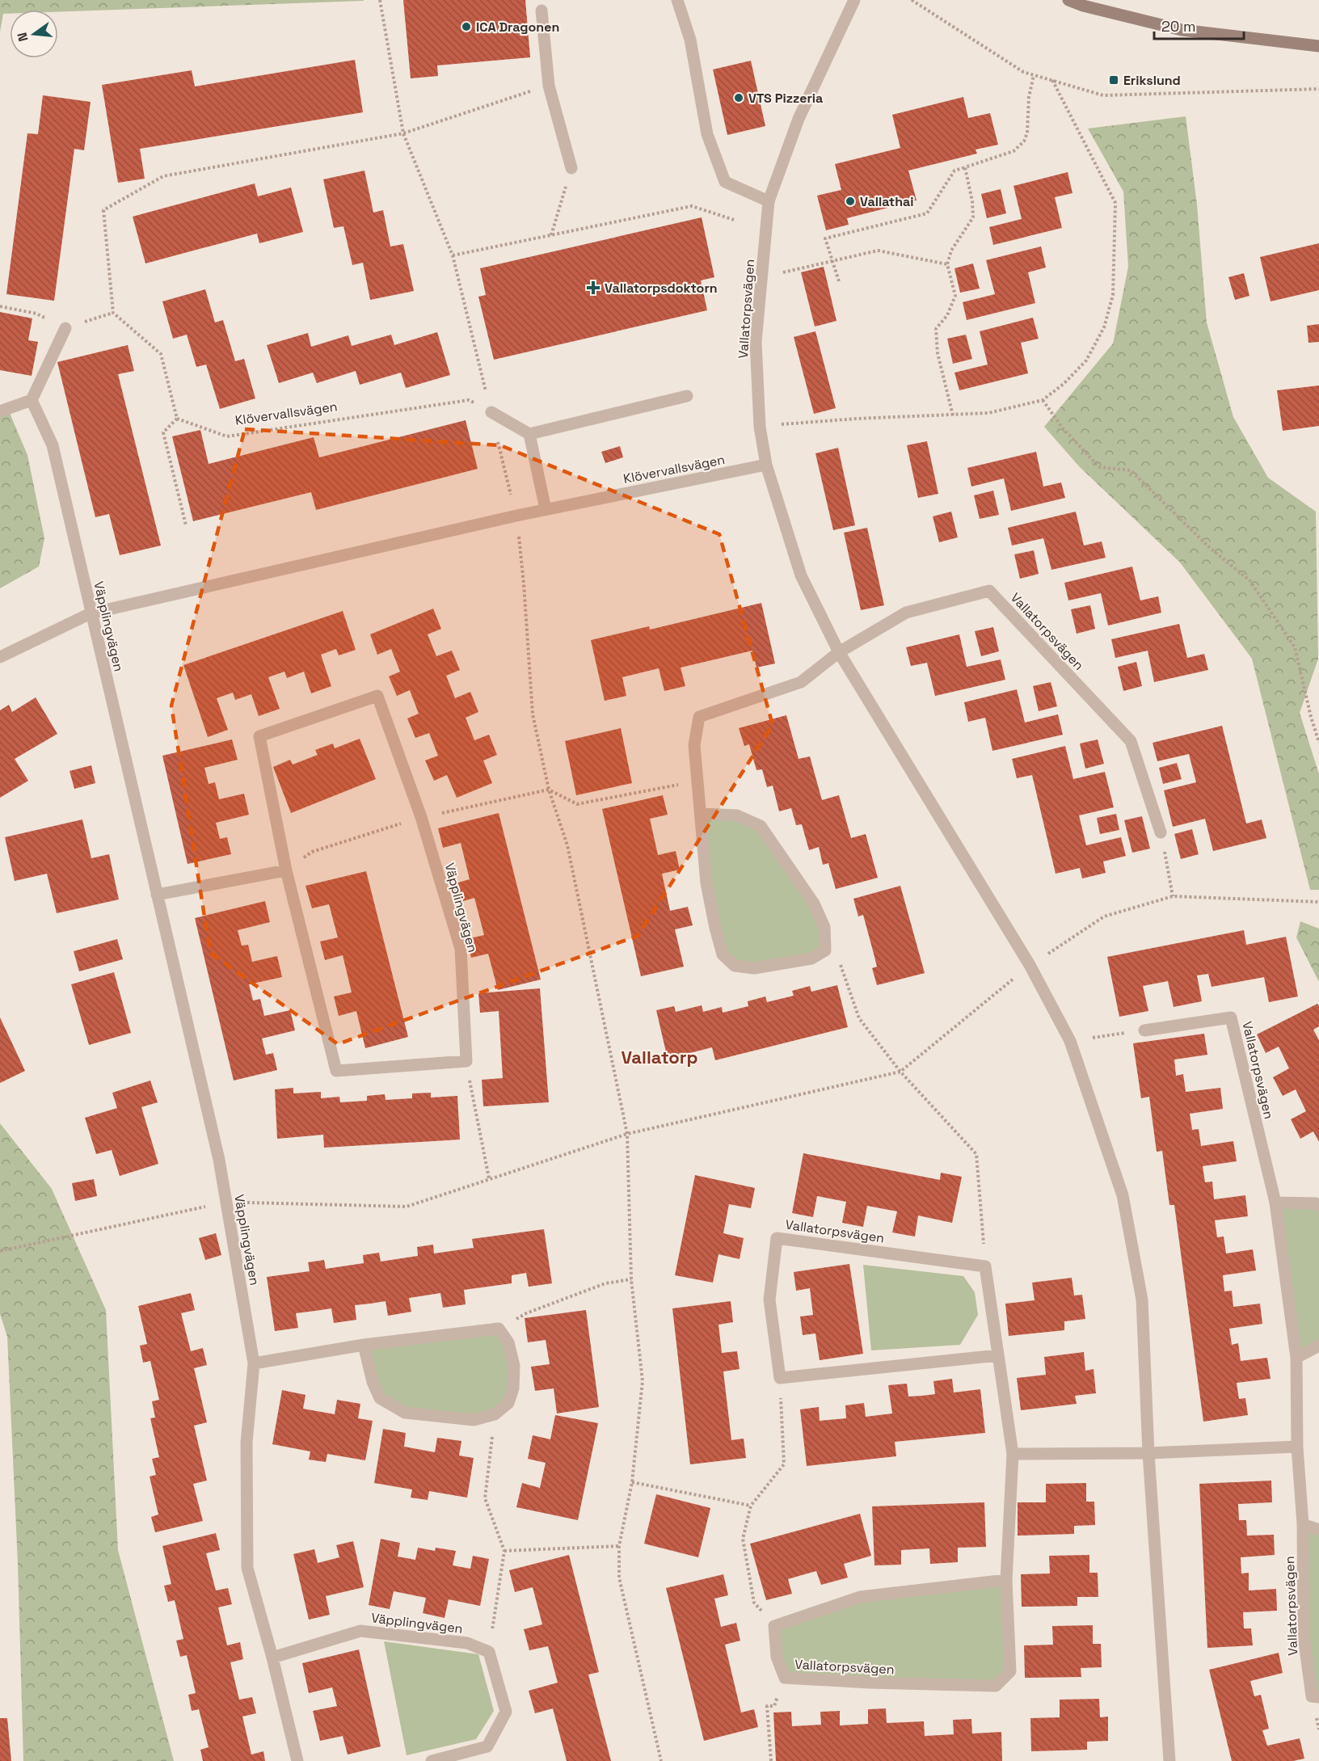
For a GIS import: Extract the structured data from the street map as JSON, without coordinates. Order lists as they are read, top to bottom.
{
  "streets": {
    "street": ["Vallatorpsvägen", "Klövervallsvägen", "Väpplingvägen"]
  },
  "crossings": [
    ["Vallatorpsvägen", "Klövervallsvägen"],
    ["Klövervallsvägen", "Väpplingvägen"]
  ],
  "districts": ["Vallatorp"],
  "places": {
    "other": ["ICA Dragonen", "VTS Pizzeria", "Vallathai"],
    "transit": ["Erikslund"],
    "health": ["Vallatorpsdoktorn"]
  },
  "scale_bar": "20 m",
  "north": "left"
}
